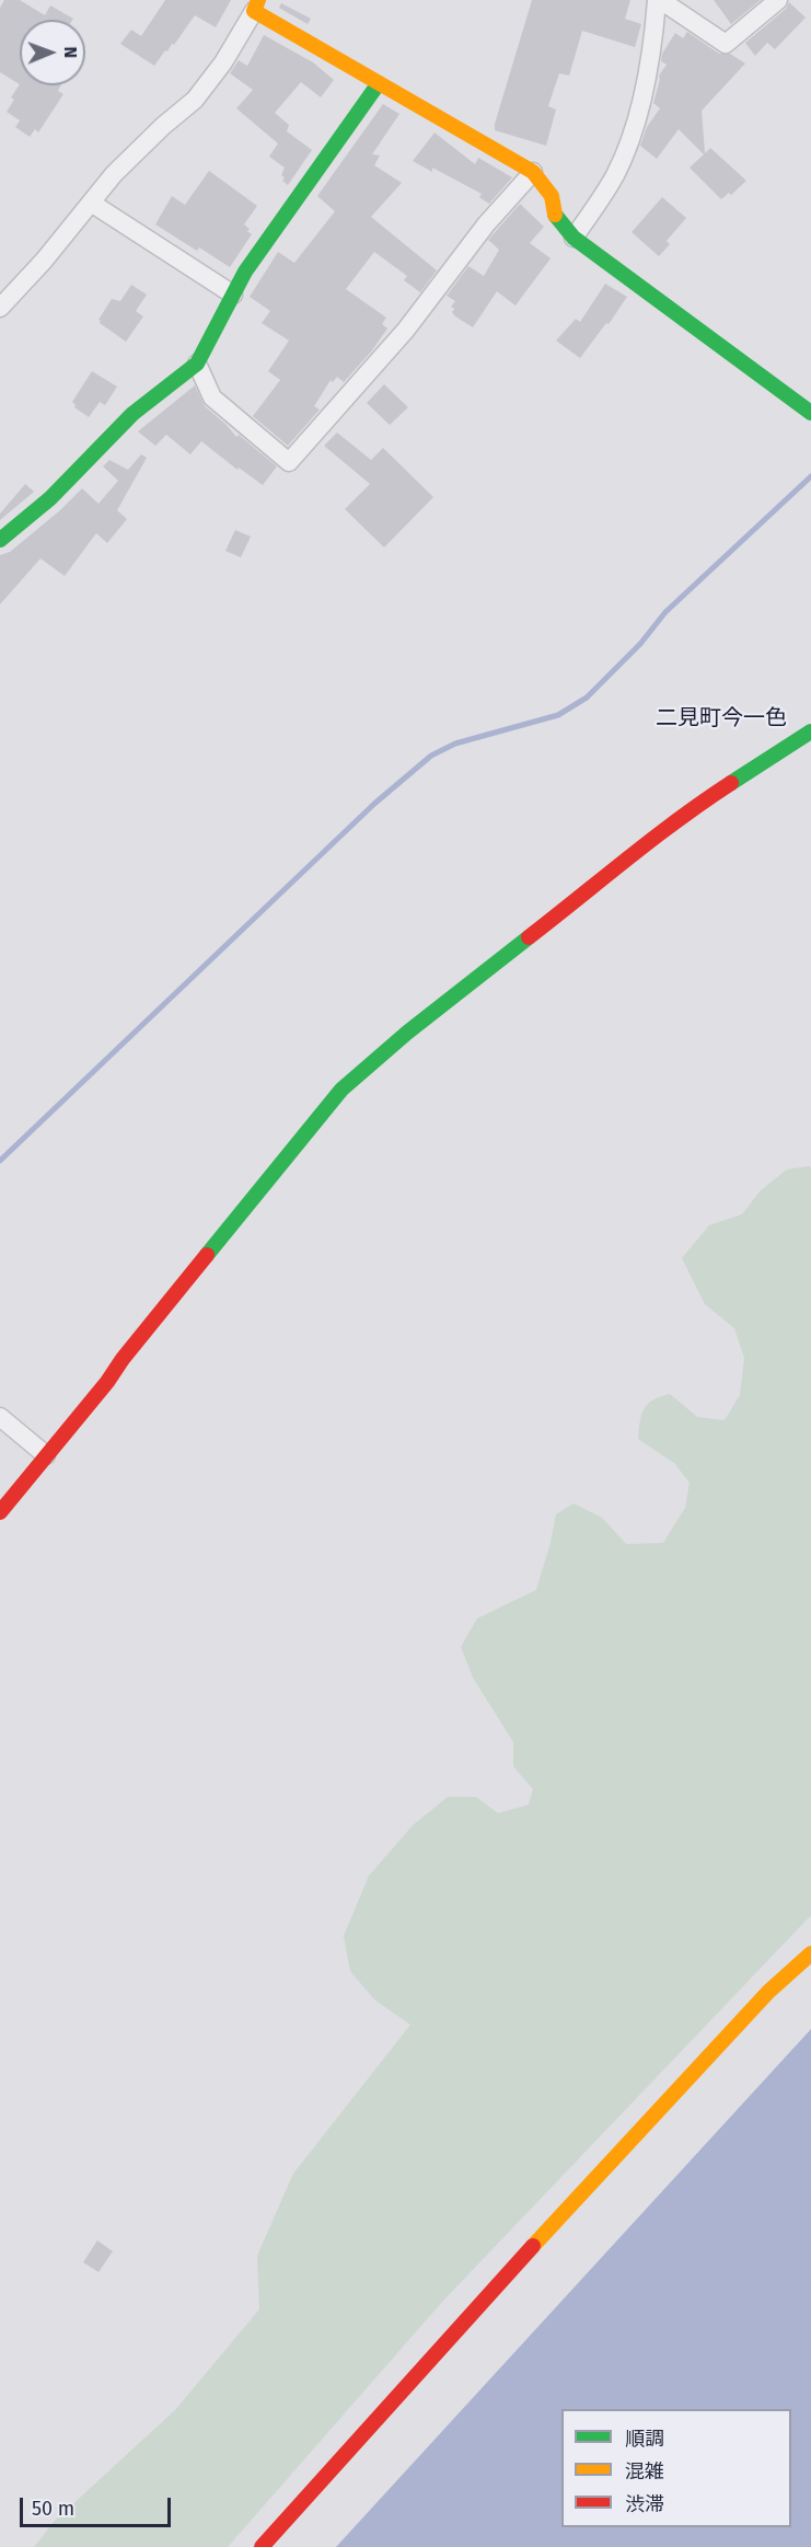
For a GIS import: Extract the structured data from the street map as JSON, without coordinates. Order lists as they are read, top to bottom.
{
  "districts": ["二見町今一色"],
  "legend": ["順調", "混雑", "渋滞"],
  "scale_bar": "50 m",
  "north": "right"
}
